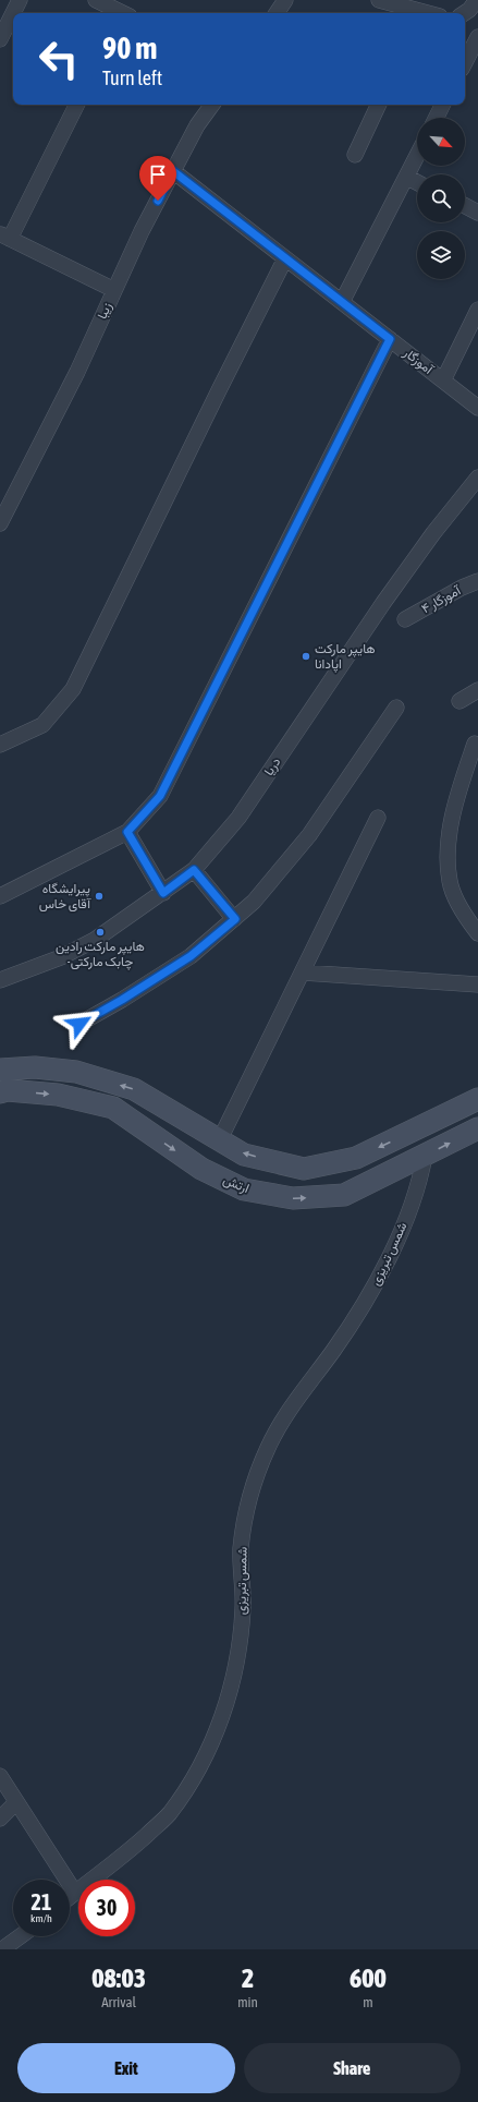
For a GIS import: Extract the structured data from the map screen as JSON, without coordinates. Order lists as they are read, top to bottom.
{
  "streets": {
    "main road": ["ارتش"],
    "street": [
      "زیبا",
      "آموزگار",
      "آموزگار ۴",
      "دریا",
      "شمس تبریزی"
    ]
  },
  "crossings": [
    ["زیبا", "آموزگار"],
    ["ارتش", "شمس تبریزی"]
  ],
  "places": ["هایپر مارکت اپادانا", "پیرایشگاه آقای خاس", "هایپر مارکت رادین -چابک مارکتی"],
  "north": "bottom right",
  "page": {
    "turn": ["90 m", "Turn left"],
    "speed": "21 km/h",
    "limit": "30",
    "eta": [
      "08:03",
      "Arrival",
      "2",
      "min",
      "600",
      "m"
    ],
    "buttons": ["Exit", "Share"]
  }
}
